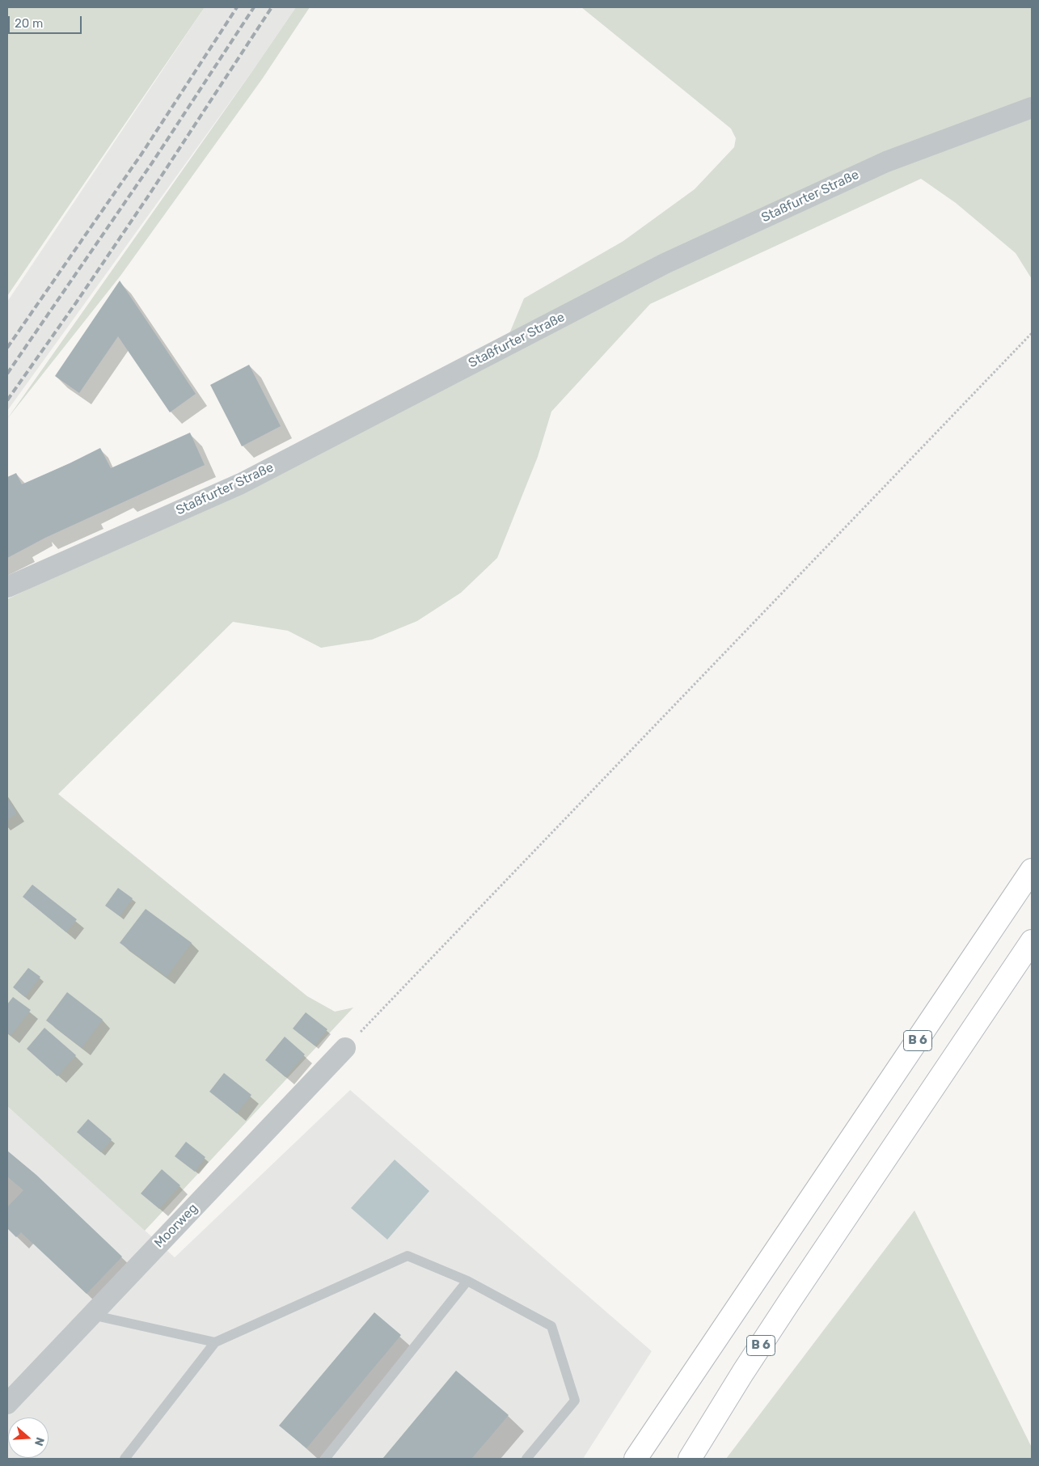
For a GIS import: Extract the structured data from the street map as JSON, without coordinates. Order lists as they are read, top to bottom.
{
  "streets": {
    "main road": ["B 6"],
    "street": ["Staßfurter Straße", "Moorweg"]
  },
  "scale_bar": "20 m",
  "north": "right"
}
